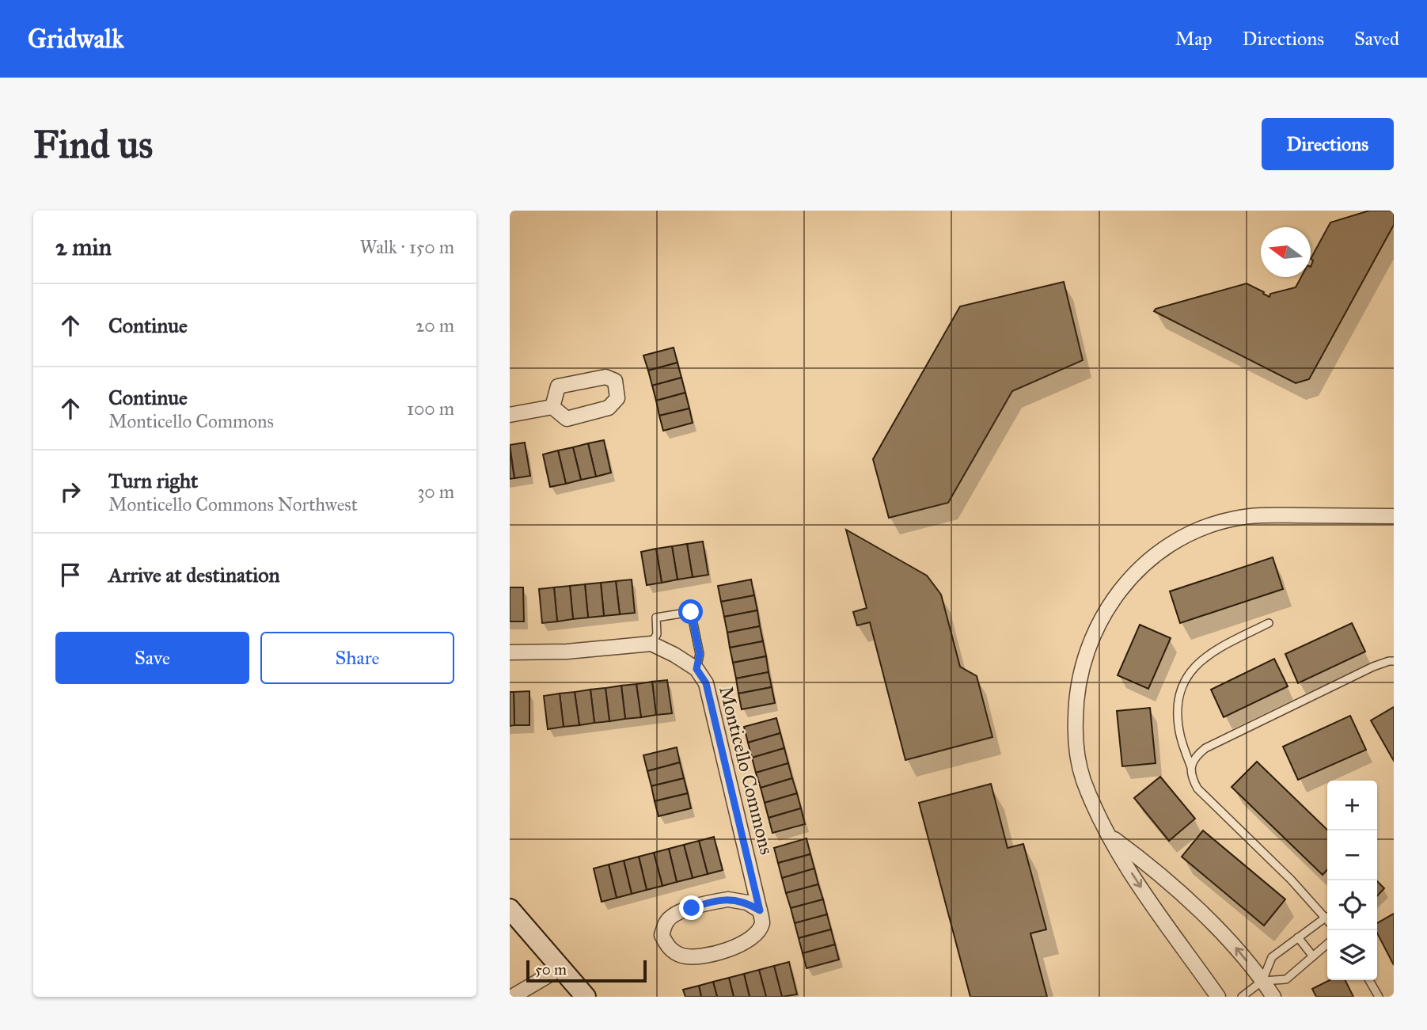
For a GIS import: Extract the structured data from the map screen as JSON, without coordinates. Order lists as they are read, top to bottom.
{
  "streets": {
    "street": ["Monticello Commons"]
  },
  "scale_bar": "50 m",
  "north": "left",
  "page": {
    "header": "Gridwalk",
    "nav": ["Map", "Directions", "Saved"],
    "buttons": [
      "Directions",
      ["Save", "Share"]
    ],
    "title": "Find us",
    "heading": ["2 min", "Walk · 150 m"],
    "list": [
      ["Continue", "20 m"],
      ["Continue", "Monticello Commons", "100 m"],
      ["Turn right", "Monticello Commons Northwest", "30 m"],
      "Arrive at destination"
    ],
    "map_buttons": ["+", "−"],
    "scale": "50 m"
  }
}
